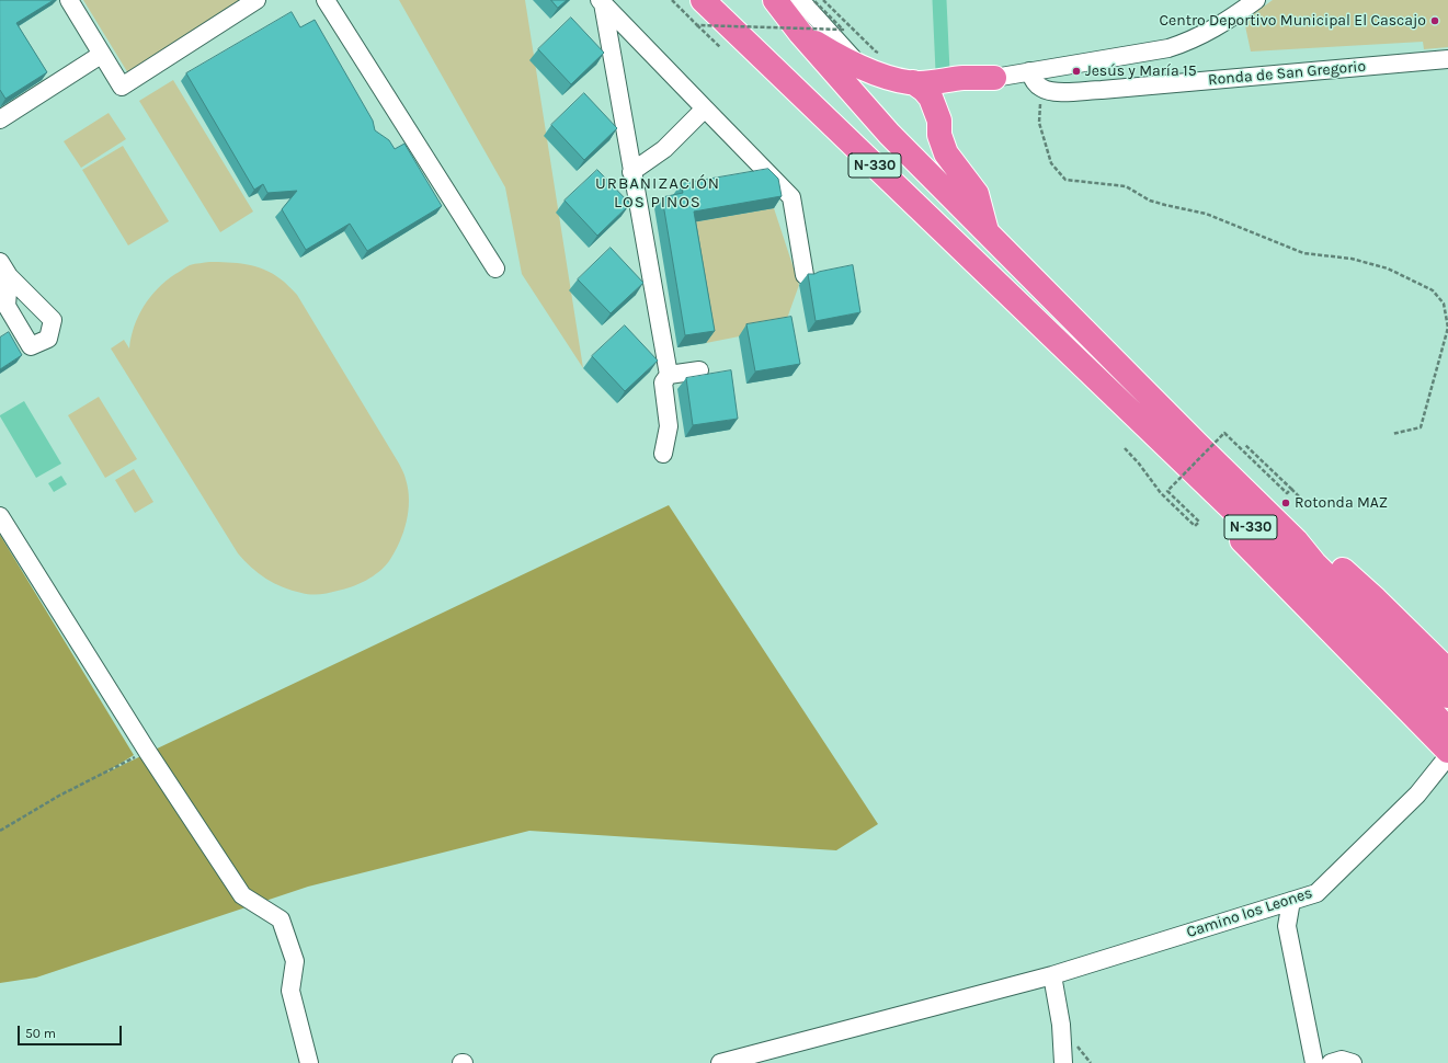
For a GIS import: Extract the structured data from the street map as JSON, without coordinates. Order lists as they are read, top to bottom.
{
  "streets": {
    "highway": ["N-330"],
    "street": ["Ronda de San Gregorio", "Camino los Leones"]
  },
  "districts": ["URBANIZACIÓN LOS PINOS"],
  "places": ["Centro Deportivo Municipal El Cascajo", "Jesús y María 15", "Rotonda MAZ"],
  "scale_bar": "50 m"
}
